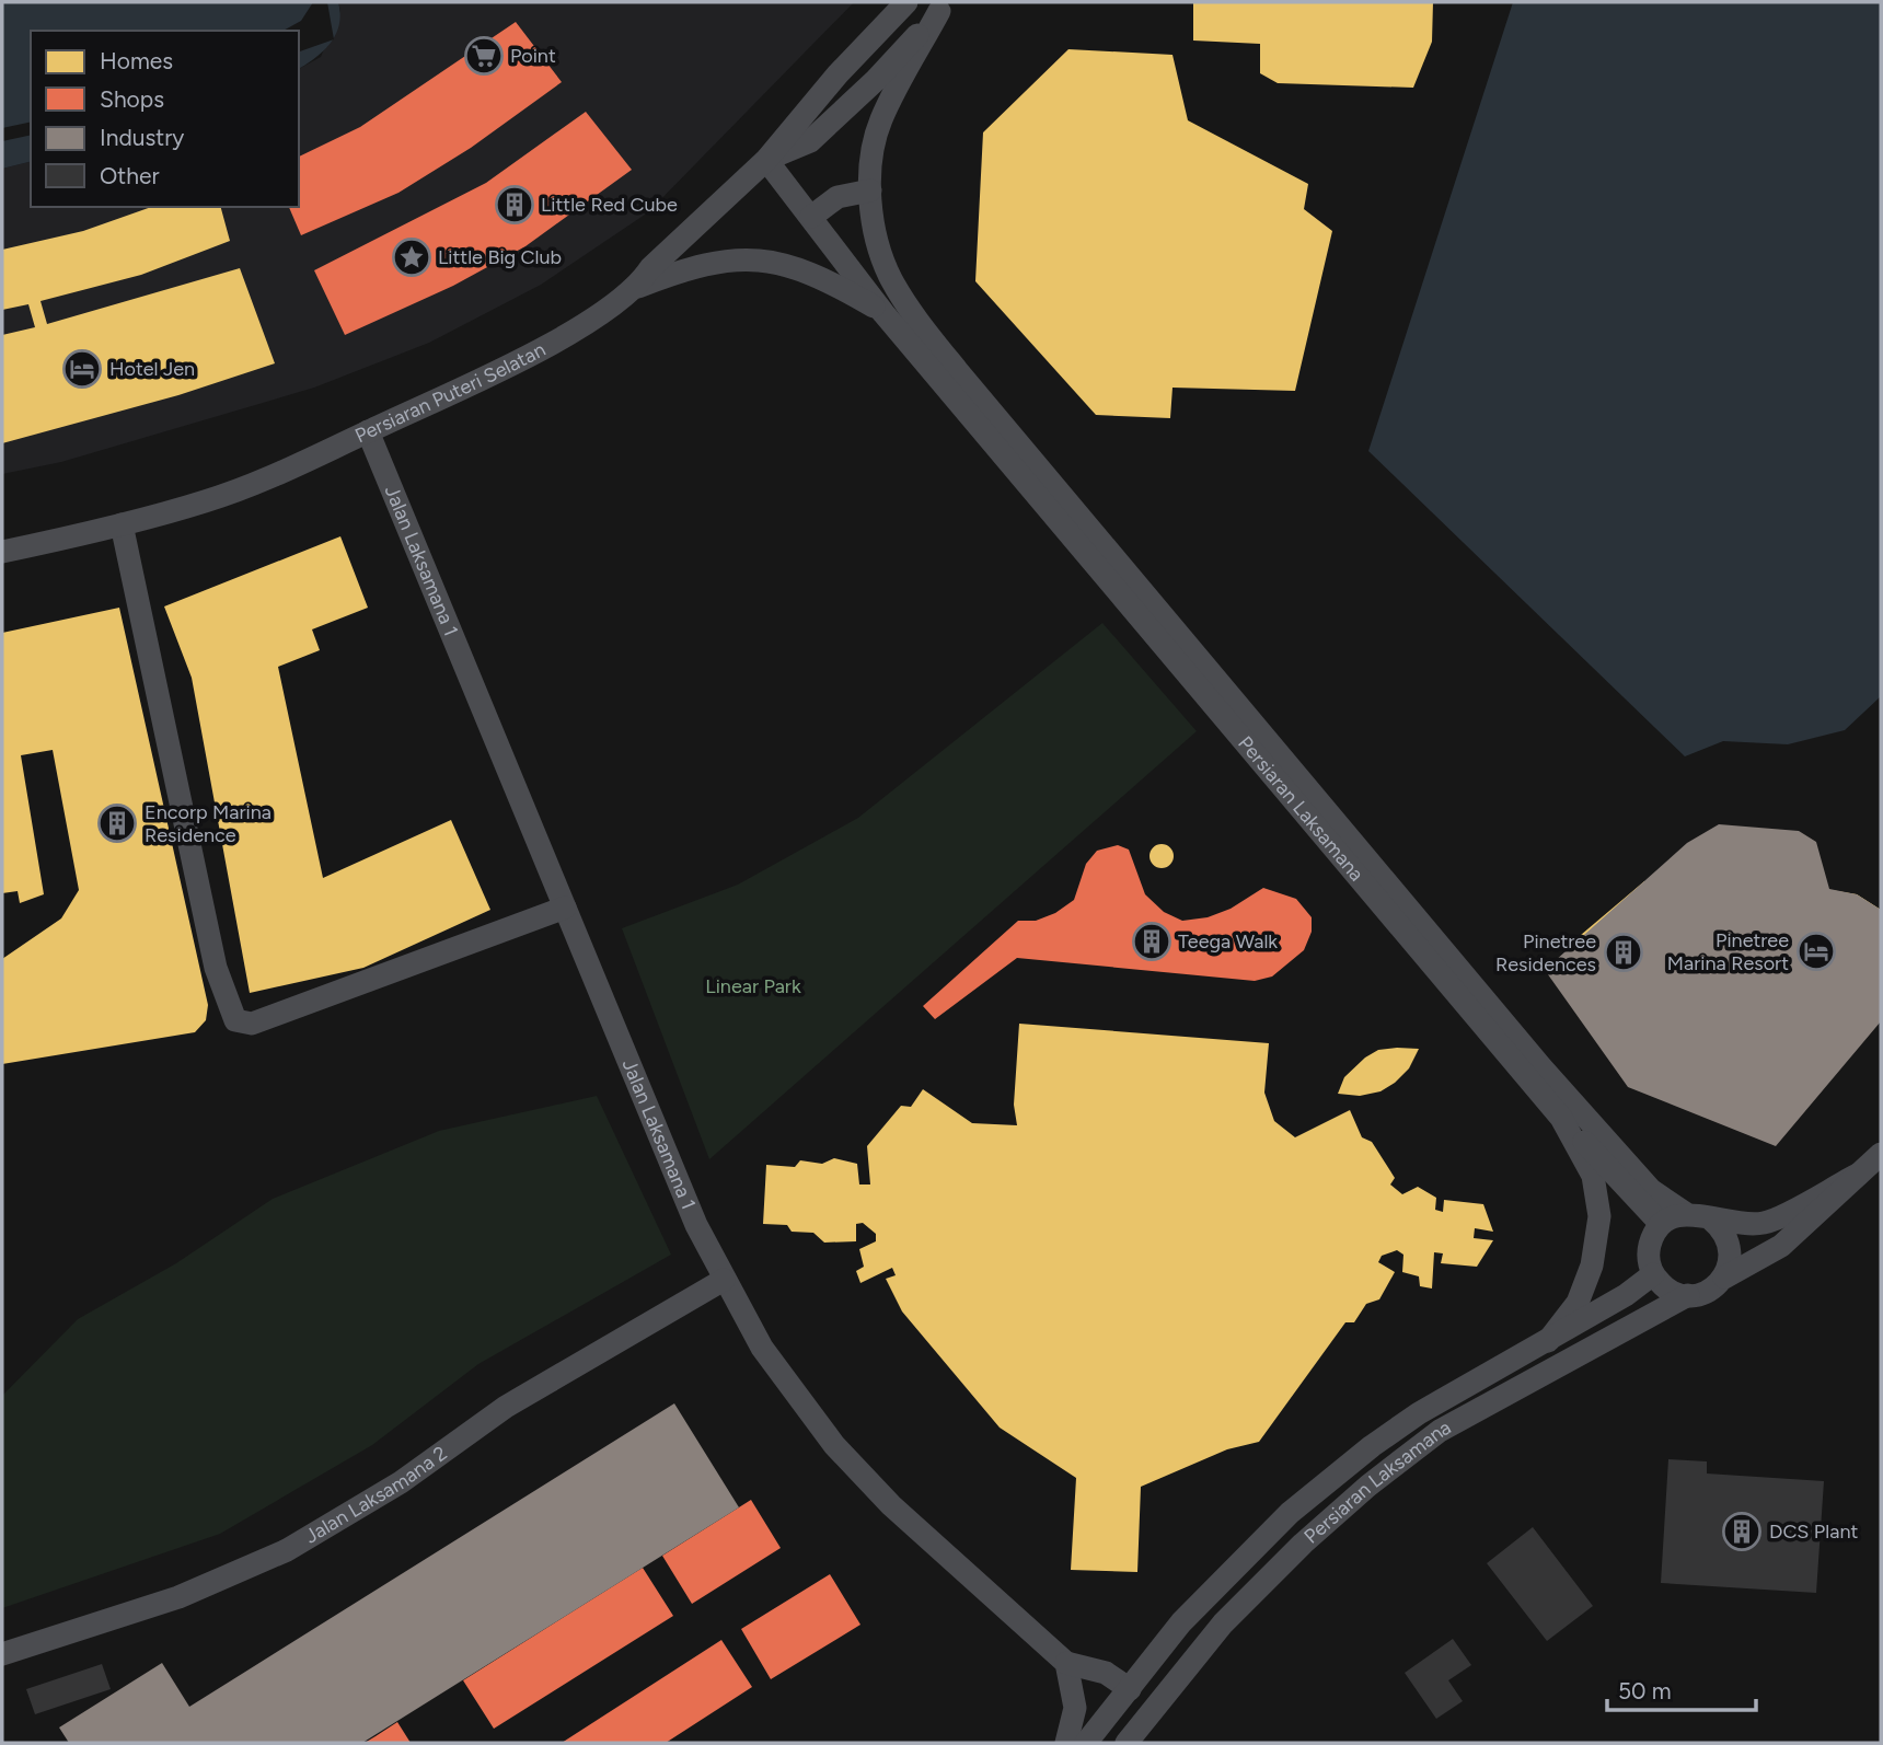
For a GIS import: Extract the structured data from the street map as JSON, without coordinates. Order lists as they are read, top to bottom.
{
  "streets": {
    "street": [
      "Persiaran Puteri Selatan",
      "Jalan Laksamana 1",
      "Persiaran Laksamana",
      "Jalan Laksamana 2"
    ]
  },
  "crossings": [
    ["Persiaran Puteri Selatan", "Jalan Laksamana 1"],
    ["Persiaran Puteri Selatan", "Persiaran Laksamana"],
    ["Jalan Laksamana 1", "Jalan Laksamana 2"]
  ],
  "parks": ["Linear Park"],
  "places": {
    "supermarket": ["Point"],
    "building": [
      "Little Red Cube",
      "Encorp Marina Residence",
      "Teega Walk",
      "Pinetree Residences",
      "DCS Plant"
    ],
    "place": ["Little Big Club"],
    "hotel": ["Hotel Jen", "Pinetree Marina Resort"]
  },
  "legend": [
    "Homes",
    "Shops",
    "Industry",
    "Other"
  ],
  "scale_bar": "50 m"
}
